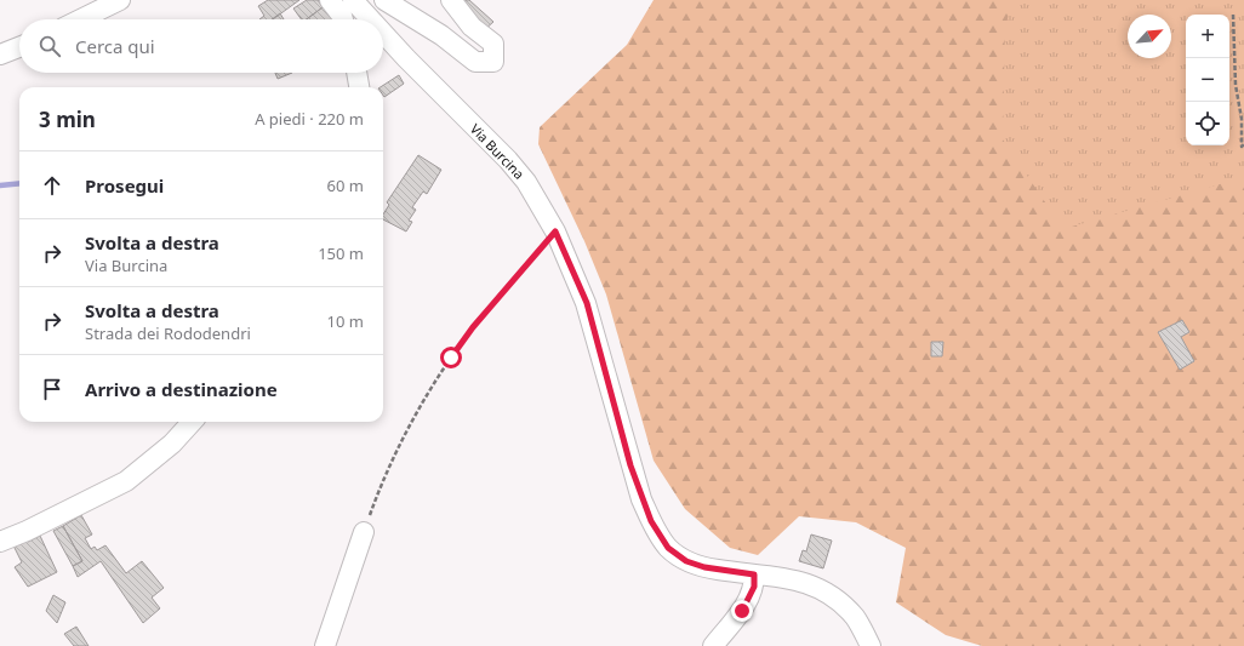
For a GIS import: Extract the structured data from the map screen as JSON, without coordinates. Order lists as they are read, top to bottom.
{
  "streets": {
    "street": ["Via Burcina"]
  },
  "north": "top right",
  "page": {
    "map_buttons": ["+", "−"],
    "search": "Cerca qui",
    "heading": ["3 min", "A piedi · 220 m"],
    "list": [
      ["Prosegui", "60 m"],
      ["Svolta a destra", "Via Burcina", "150 m"],
      ["Svolta a destra", "Strada dei Rododendri", "10 m"],
      "Arrivo a destinazione"
    ]
  }
}
